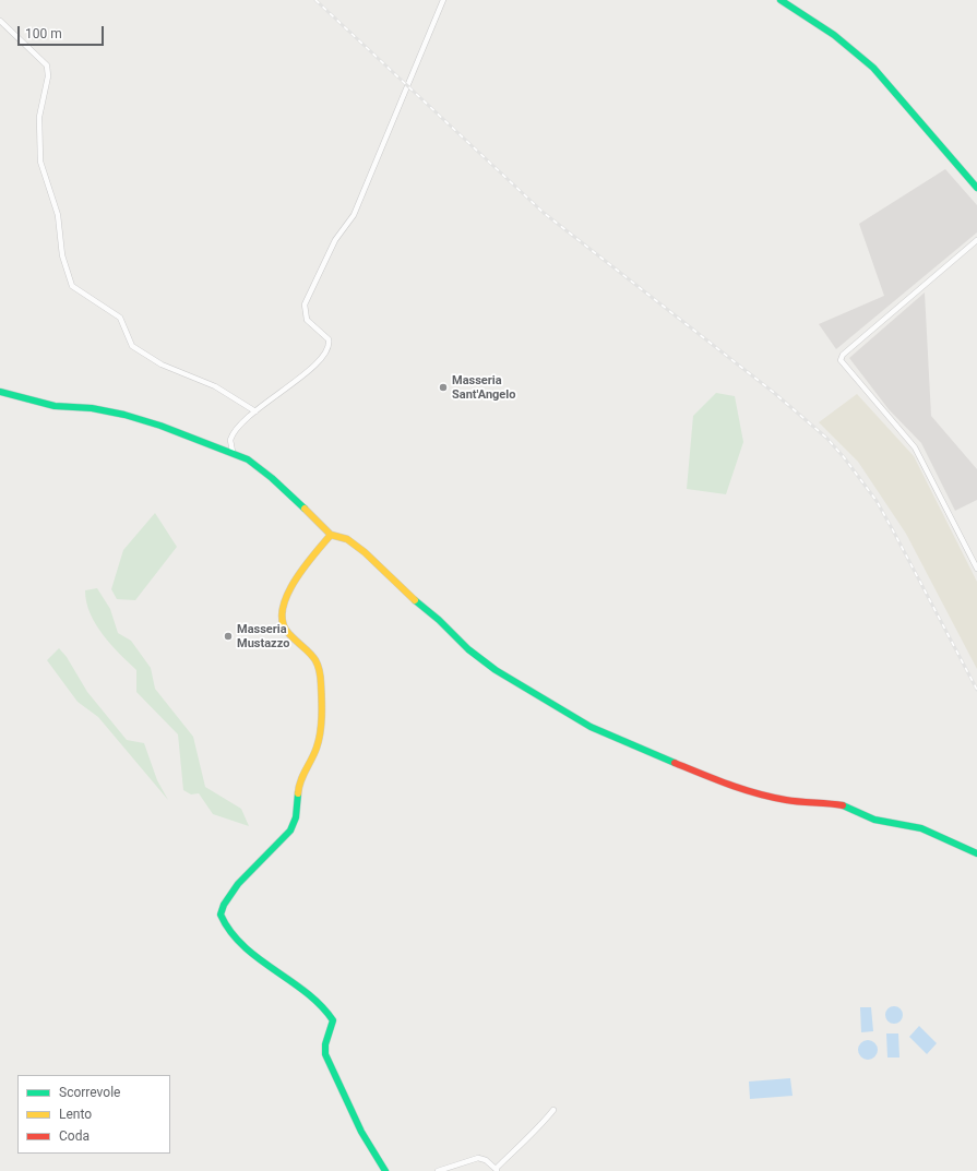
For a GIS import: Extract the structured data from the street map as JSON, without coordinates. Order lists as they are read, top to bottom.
{
  "places": ["Masseria Sant'Angelo", "Masseria Mustazzo"],
  "legend": ["Scorrevole", "Lento", "Coda"],
  "scale_bar": "100 m"
}
